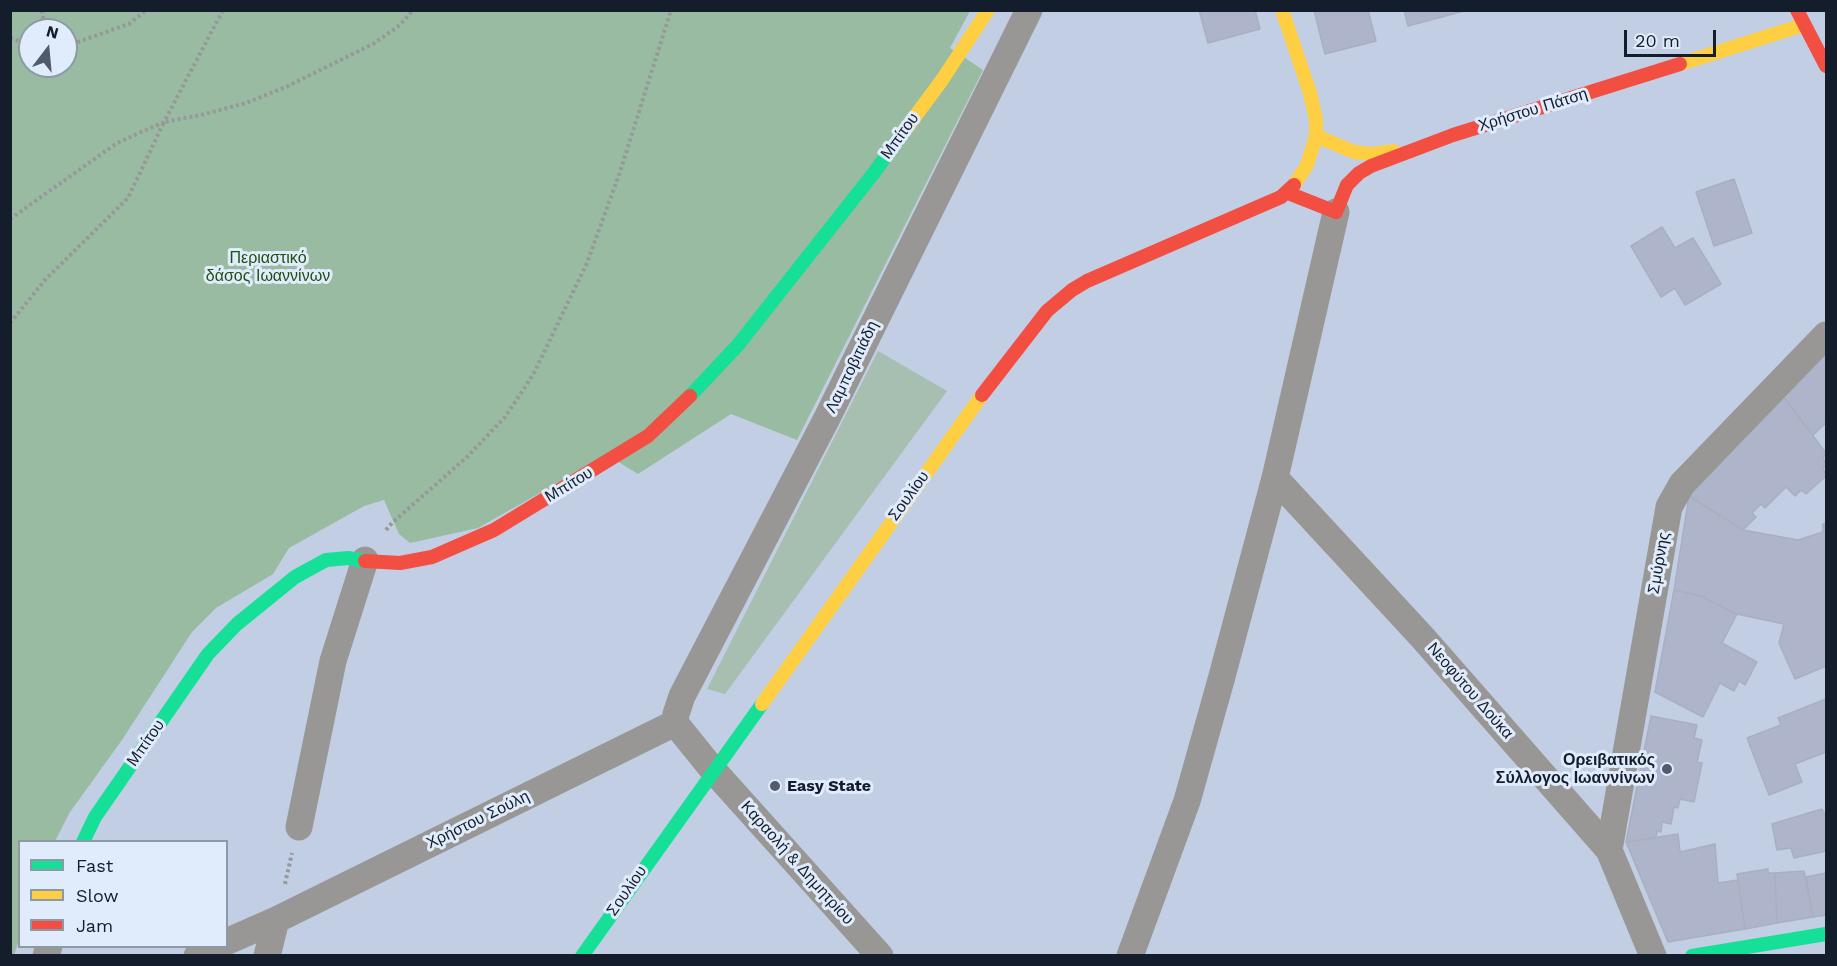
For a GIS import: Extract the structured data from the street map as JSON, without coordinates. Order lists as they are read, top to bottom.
{
  "streets": {
    "street": [
      "Χρήστου Πάτση",
      "Μπίτου",
      "Λαμποβιτιάδη",
      "Σουλίου",
      "Σμύρνης",
      "Νεοφύτου Δούκα",
      "Χρήστου Σούλη",
      "Καραολή & Δημητρίου"
    ]
  },
  "crossings": [
    ["Λαμποβιτιάδη", "Χρήστου Σούλη"],
    ["Σουλίου", "Καραολή & Δημητρίου"],
    ["Σμύρνης", "Νεοφύτου Δούκα"]
  ],
  "parks": ["Περιαστικό δάσος Ιωαννίνων"],
  "places": ["Ορειβατικός Σύλλογος Ιωαννίνων", "Easy State"],
  "legend": ["Fast", "Slow", "Jam"],
  "scale_bar": "20 m",
  "north": "top"
}
